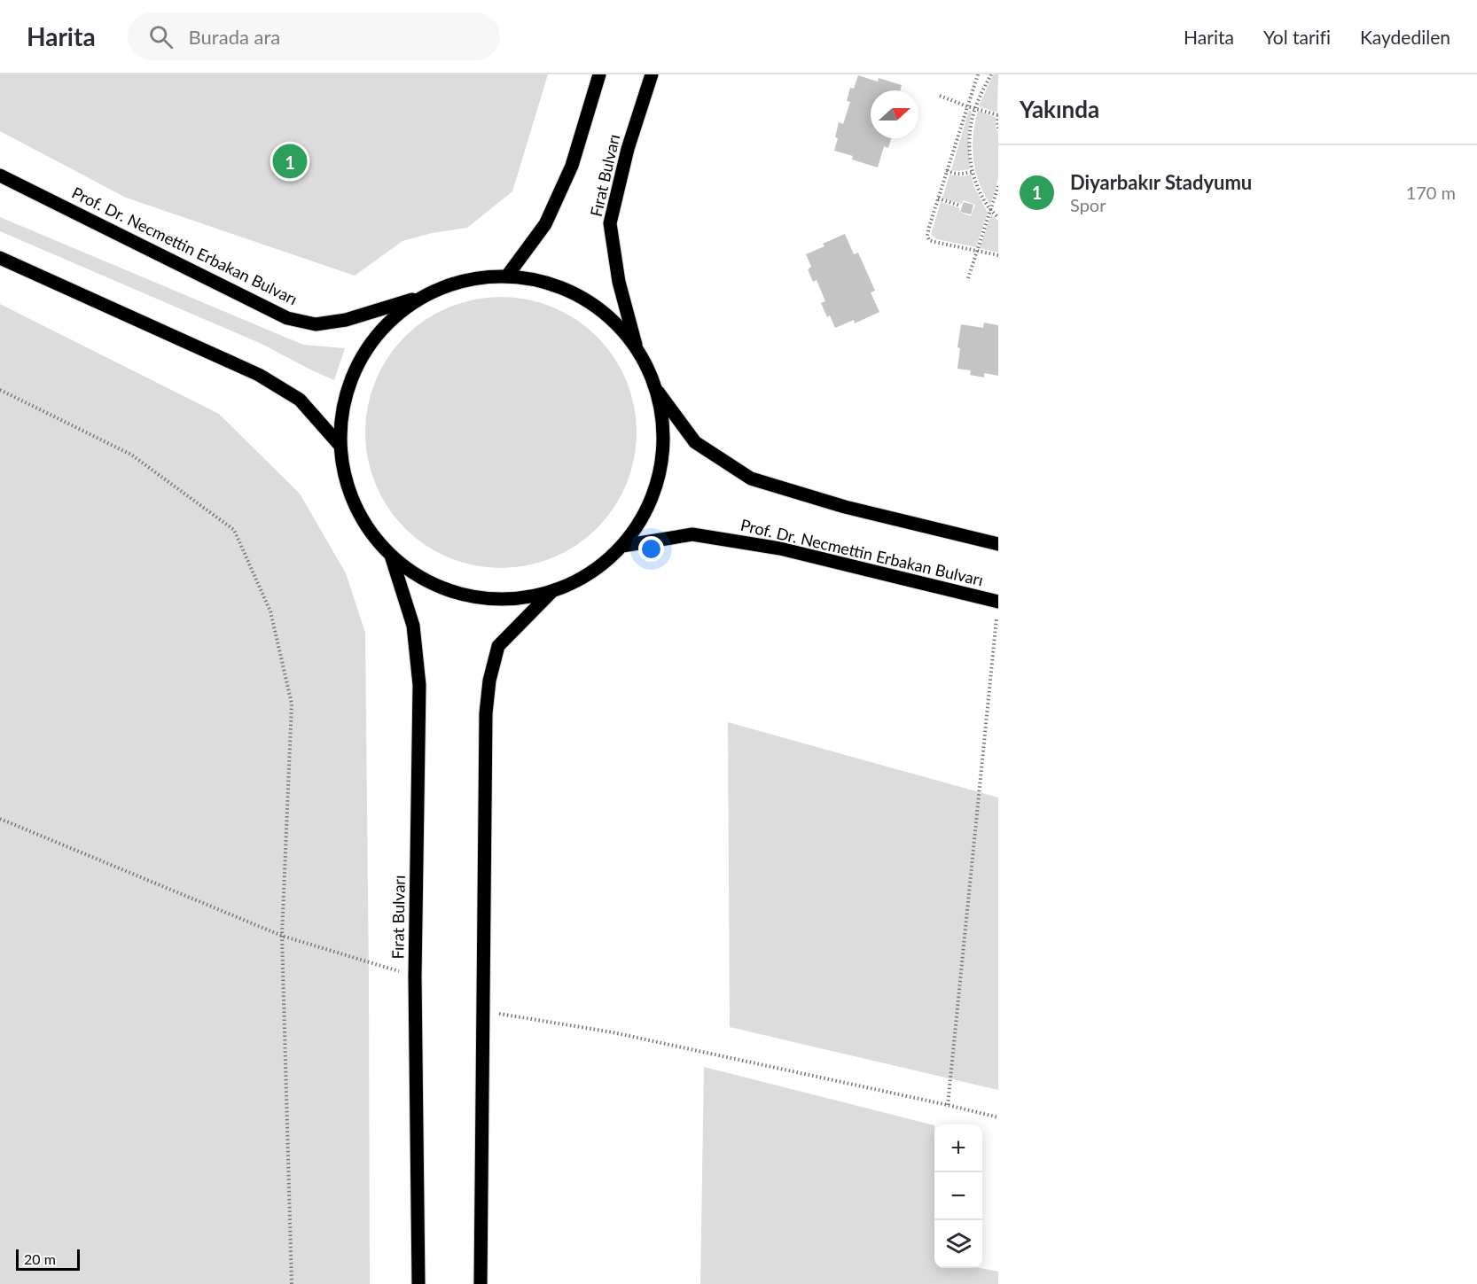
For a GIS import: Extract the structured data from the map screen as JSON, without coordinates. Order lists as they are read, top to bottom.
{
  "streets": {
    "main road": ["Fırat Bulvarı", "Prof. Dr. Necmettin Erbakan Bulvarı"]
  },
  "scale_bar": "20 m",
  "north": "right",
  "page": {
    "header": "Harita",
    "search": "Burada ara",
    "nav": ["Harita", "Yol tarifi", "Kaydedilen"],
    "heading": "Yakında",
    "pins": "1",
    "list": [
      {
        "mark": "1",
        "name": "Diyarbakır Stadyumu",
        "note": "Spor",
        "value": "170 m"
      }
    ],
    "map_buttons": ["+", "−"],
    "scale": "20 m"
  }
}
